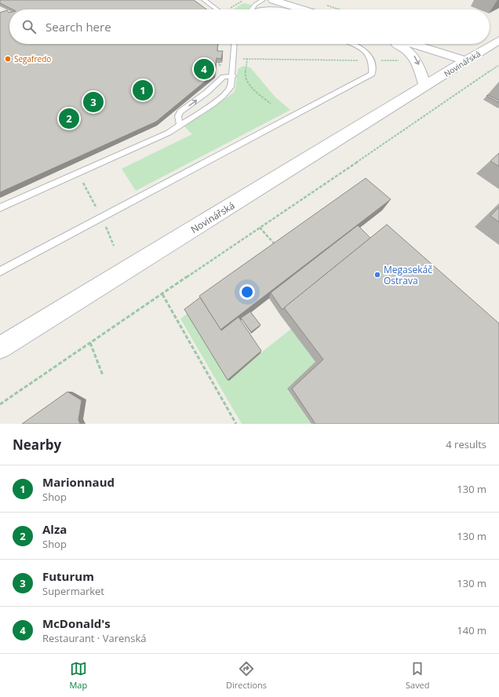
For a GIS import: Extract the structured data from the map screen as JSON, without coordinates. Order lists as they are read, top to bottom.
{
  "streets": {
    "street": ["Novinářská"]
  },
  "places": ["Segafredo", "Megasekáč Ostrava"],
  "page": {
    "search": "Search here",
    "pins": [
      "4",
      "1",
      "3",
      "2"
    ],
    "heading": ["Nearby", "4 results"],
    "list": [
      {
        "mark": "1",
        "name": "Marionnaud",
        "note": "Shop",
        "value": "130 m"
      },
      {
        "mark": "2",
        "name": "Alza",
        "note": "Shop",
        "value": "130 m"
      },
      {
        "mark": "3",
        "name": "Futurum",
        "note": "Supermarket",
        "value": "130 m"
      },
      {
        "mark": "4",
        "name": "McDonald's",
        "note": "Restaurant · Varenská",
        "value": "140 m"
      }
    ],
    "nav": ["Map", "Directions", "Saved"]
  }
}
